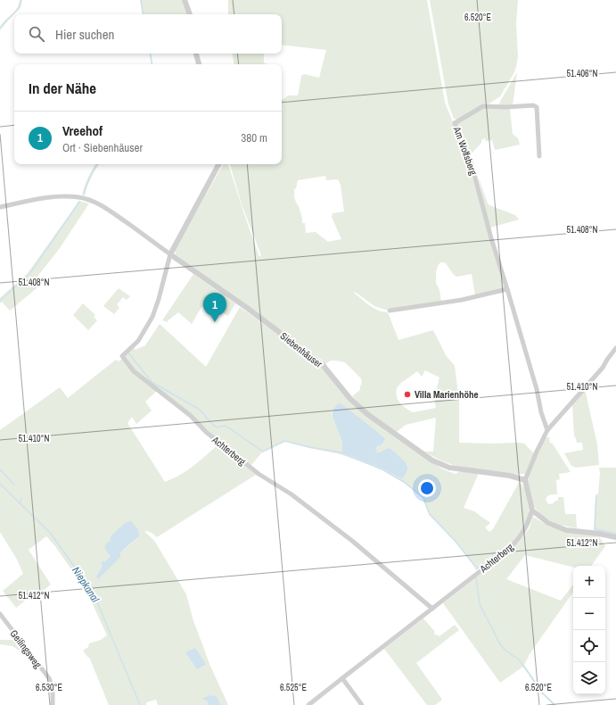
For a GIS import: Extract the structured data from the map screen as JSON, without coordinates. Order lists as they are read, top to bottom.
{
  "streets": {
    "street": [
      "Am Wolfsberg",
      "Siebenhäuser",
      "Achterberg",
      "Geilingsweg"
    ]
  },
  "crossings": [
    ["Siebenhäuser", "Achterberg"]
  ],
  "water": ["Niepkanal"],
  "places": ["Villa Marienhöhe"],
  "page": {
    "search": "Hier suchen",
    "heading": "In der Nähe",
    "list": [
      {
        "mark": "1",
        "name": "Vreehof",
        "note": "Ort · Siebenhäuser",
        "value": "380 m"
      }
    ],
    "pins": "1",
    "map_buttons": ["+", "−"]
  },
  "coordinates": [
    "6.520°E",
    "51.406°N",
    "51.408°N",
    "51.410°N",
    "51.412°N",
    "6.530°E",
    "6.525°E"
  ]
}
